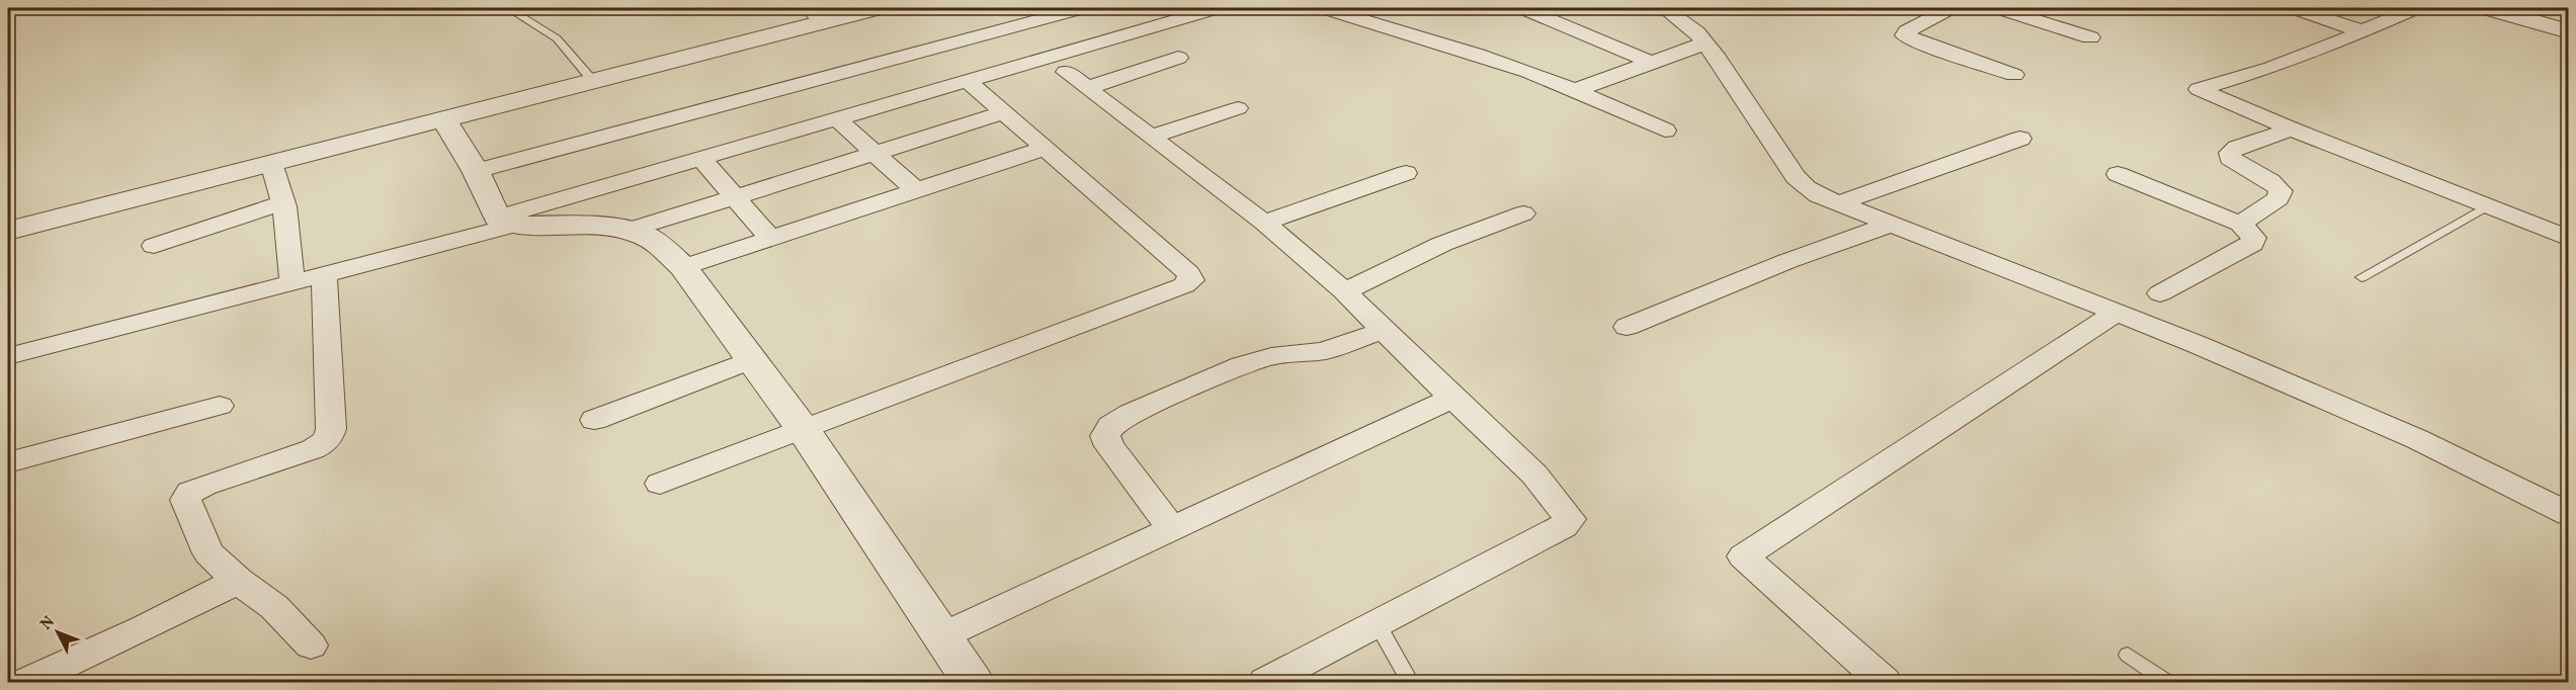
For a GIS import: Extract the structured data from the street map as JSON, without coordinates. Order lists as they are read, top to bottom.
{
  "north": "top left"
}
